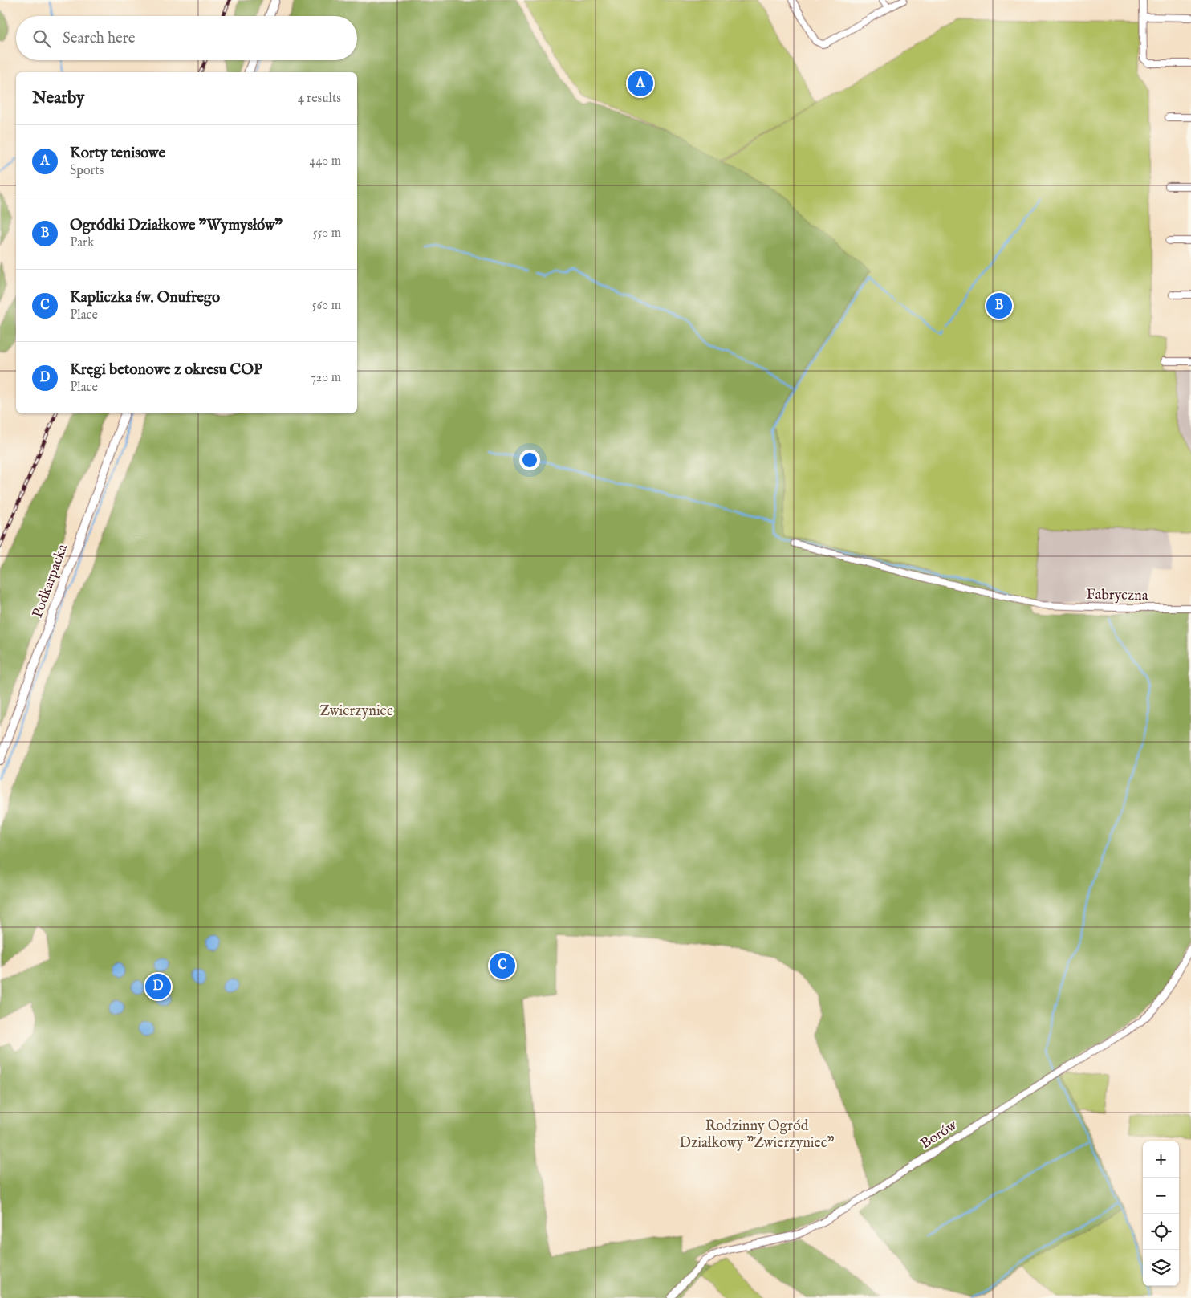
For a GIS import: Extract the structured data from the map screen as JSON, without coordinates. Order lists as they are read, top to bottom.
{
  "streets": {
    "main road": ["Podkarpacka"],
    "street": ["Fabryczna", "Borów"]
  },
  "parks": ["Zwierzyniec", "Rodzinny Ogród Działkowy \"Zwierzyniec\""],
  "page": {
    "search": "Search here",
    "pins": [
      "A",
      "B",
      "C",
      "D"
    ],
    "heading": ["Nearby", "4 results"],
    "list": [
      {
        "mark": "A",
        "name": "Korty tenisowe",
        "note": "Sports",
        "value": "440 m"
      },
      {
        "mark": "B",
        "name": "Ogródki Działkowe \"Wymysłów\"",
        "note": "Park",
        "value": "550 m"
      },
      {
        "mark": "C",
        "name": "Kapliczka św. Onufrego",
        "note": "Place",
        "value": "560 m"
      },
      {
        "mark": "D",
        "name": "Kręgi betonowe z okresu COP",
        "note": "Place",
        "value": "720 m"
      }
    ],
    "map_buttons": ["+", "−"]
  }
}
